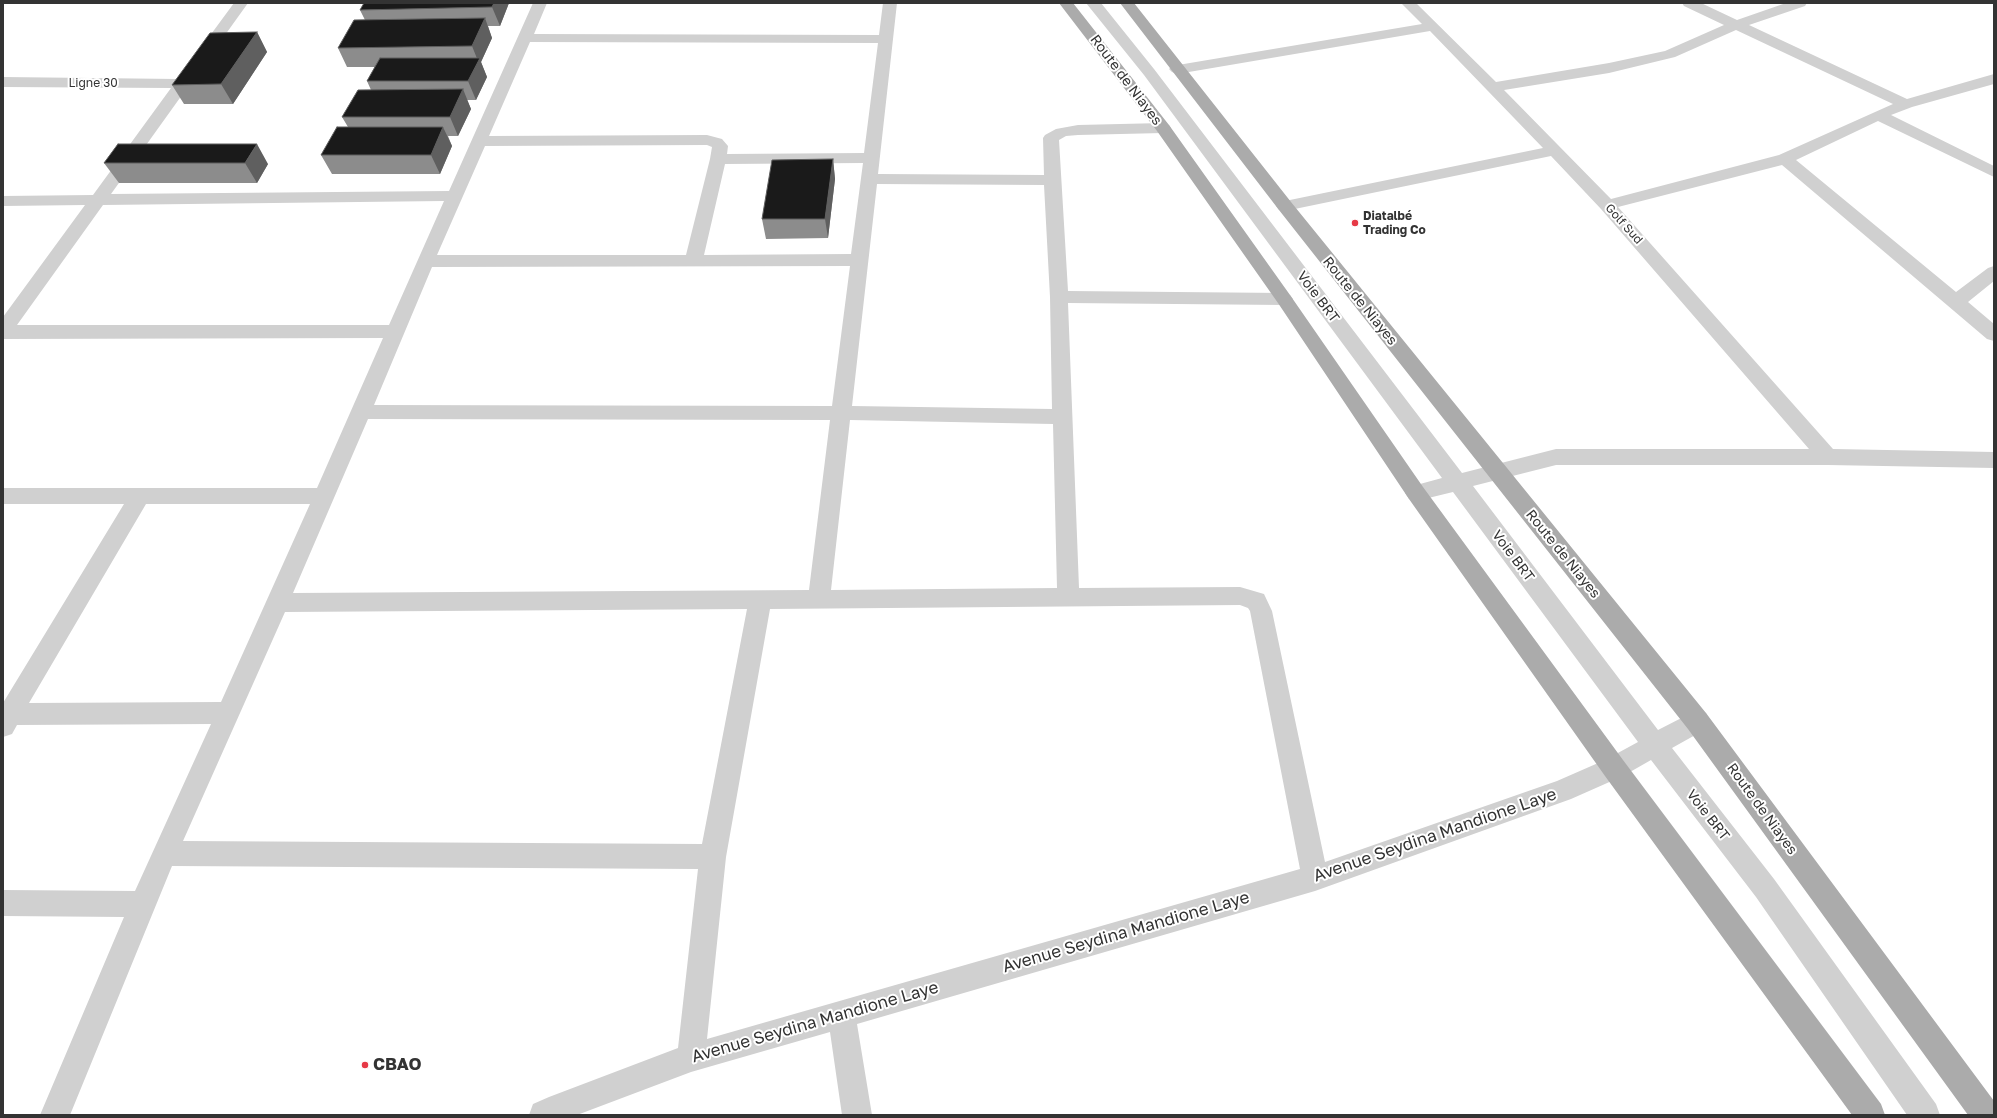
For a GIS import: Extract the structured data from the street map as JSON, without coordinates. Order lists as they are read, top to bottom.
{
  "streets": {
    "main road": ["Route de Niayes"],
    "street": [
      "Ligne 30",
      "Golf Sud",
      "Voie BRT",
      "Avenue Seydina Mandione Laye"
    ]
  },
  "crossings": [
    ["Route de Niayes", "Avenue Seydina Mandione Laye"],
    ["Voie BRT", "Avenue Seydina Mandione Laye"]
  ],
  "places": ["Diatalbé Trading Co", "CBAO"]
}
